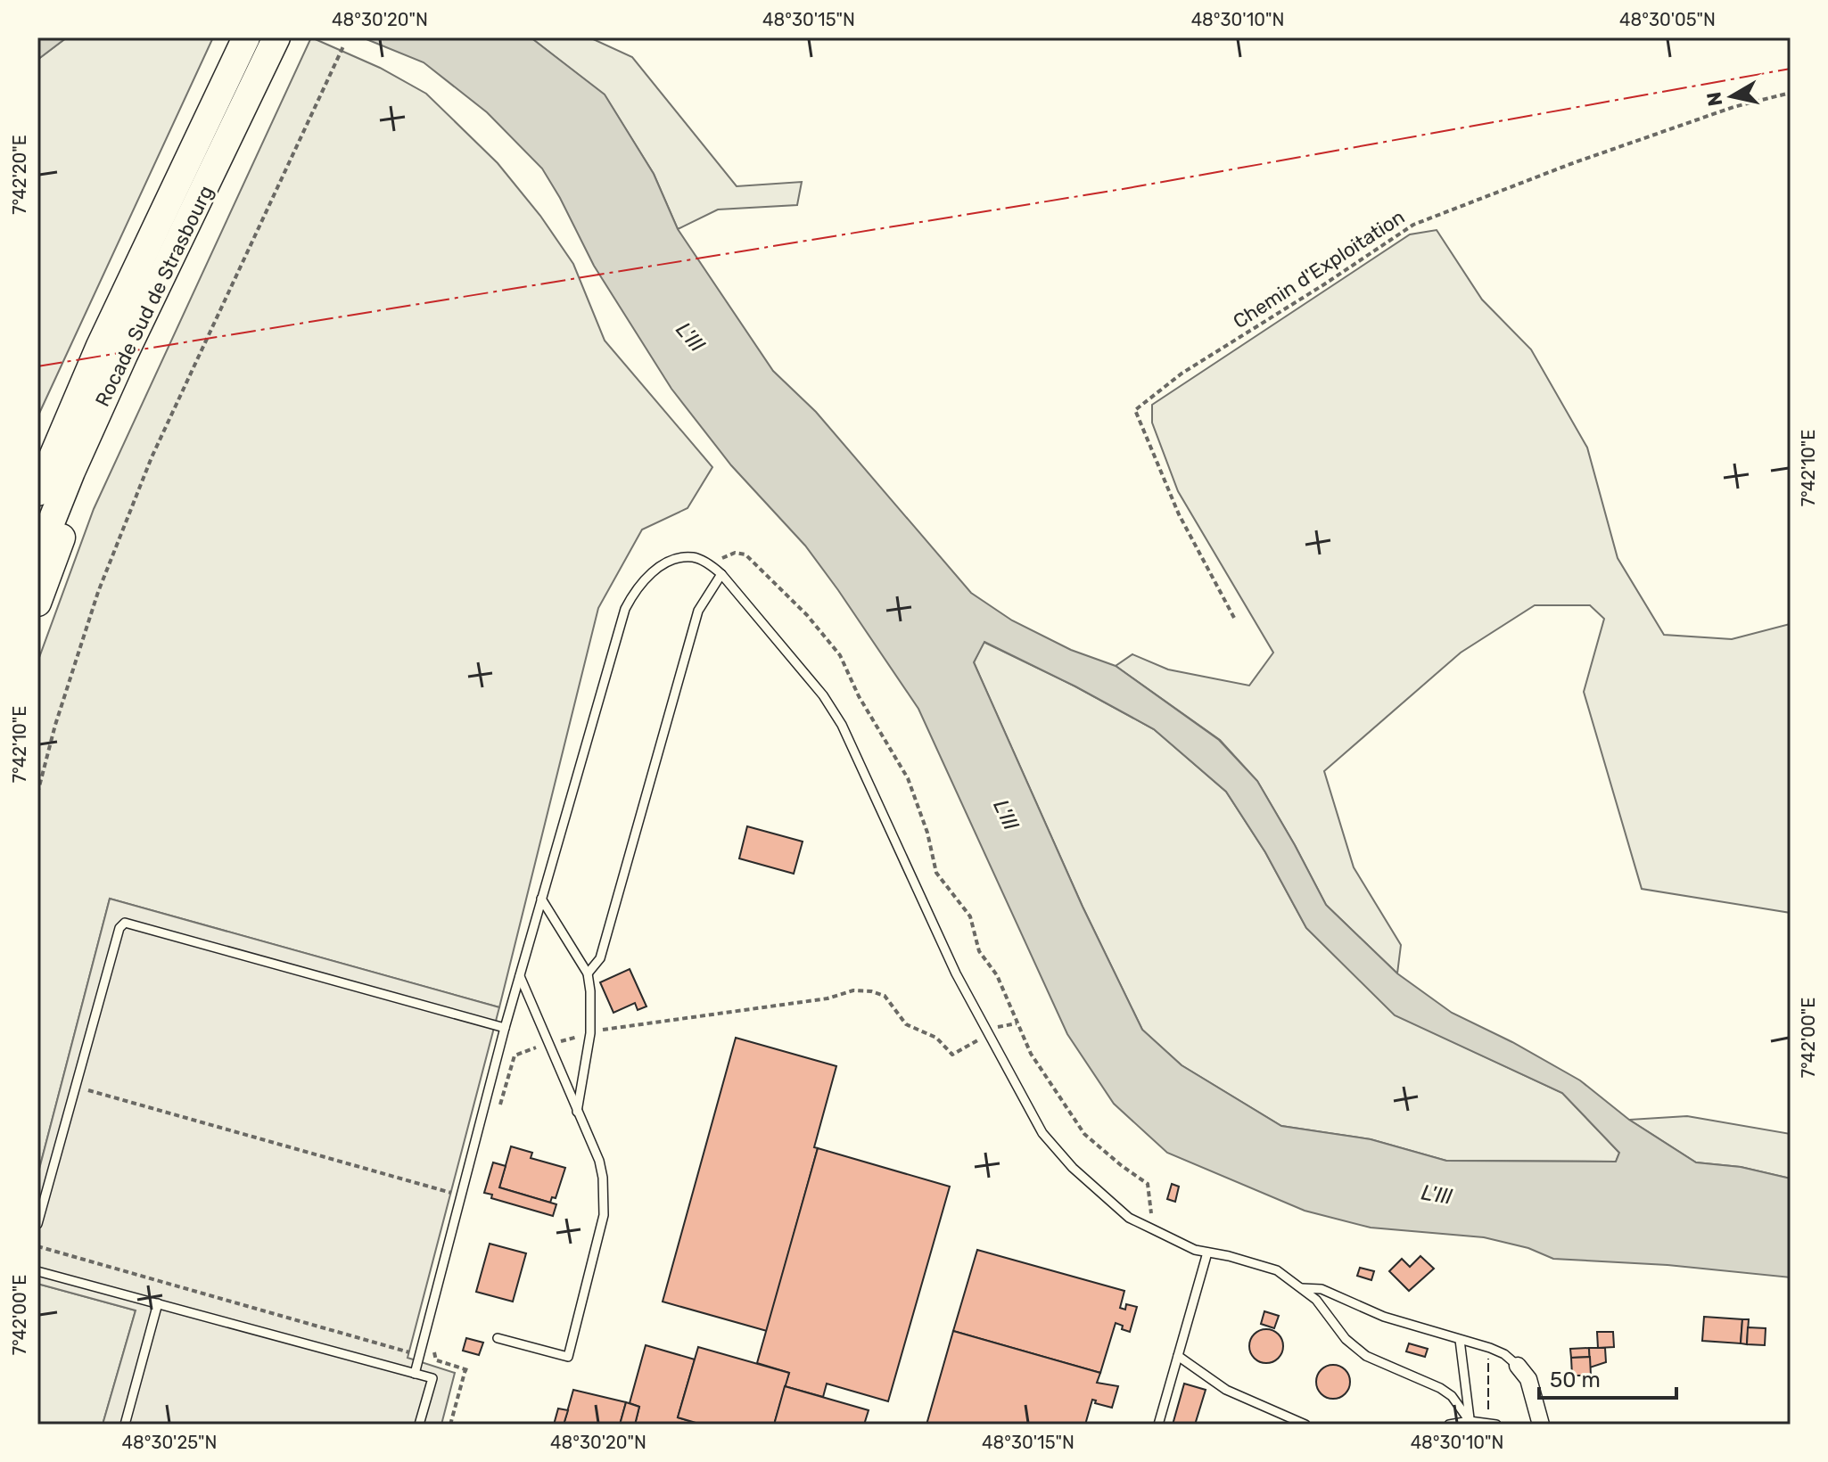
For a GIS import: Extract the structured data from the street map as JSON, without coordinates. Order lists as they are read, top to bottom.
{
  "streets": {
    "highway": ["Rocade Sud de Strasbourg"],
    "path": ["Chemin d'Exploitation"]
  },
  "water": ["L'Ill"],
  "scale_bar": "50 m",
  "north": "left",
  "coordinates": [
    "48°30'20\"N",
    "48°30'15\"N",
    "48°30'10\"N",
    "48°30'05\"N",
    "7°42'20\"E",
    "7°42'10\"E",
    "7°42'00\"E",
    "48°30'25\"N"
  ]
}
